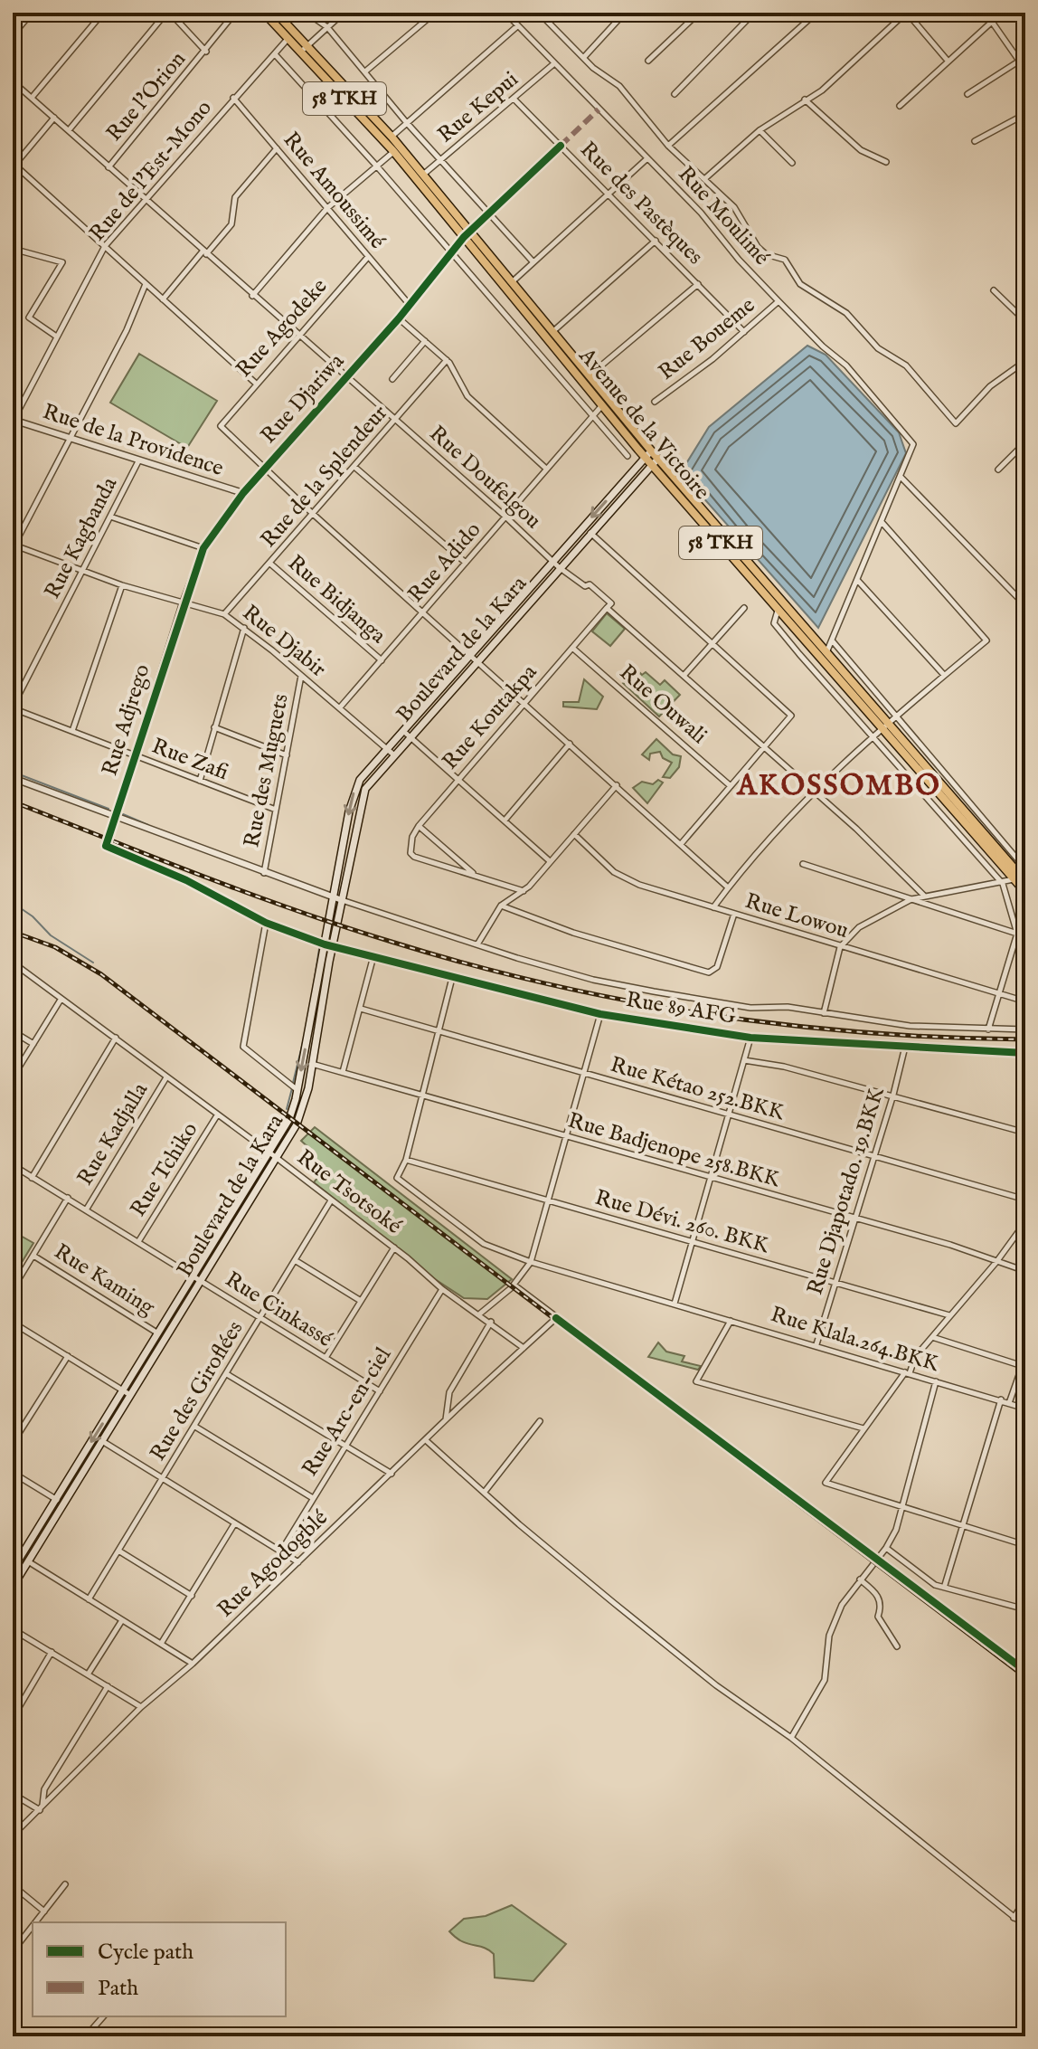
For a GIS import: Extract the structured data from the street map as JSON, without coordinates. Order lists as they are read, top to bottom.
{
  "streets": {
    "highway": ["58 TKH", "Avenue de la Victoire"],
    "main road": ["Boulevard de la Kara"],
    "street": [
      "Rue l'Orion",
      "Rue Kepui",
      "Rue de l'Est-Mono",
      "Rue Amoussimé",
      "Rue des Pastèques",
      "Rue Moulimé",
      "Rue Agodeke",
      "Rue Boueme",
      "Rue Djariwa",
      "Rue de la Providence",
      "Rue de la Splendeur",
      "Rue Doufelgou",
      "Rue Kagbanda",
      "Rue Adido",
      "Rue Bidjanga",
      "Rue Djabir",
      "Rue Ouwali",
      "Rue Koutakpa",
      "Rue Adjrego",
      "Rue Zafi",
      "Rue des Muguets",
      "Rue Lowou",
      "Rue 89 AFG",
      "Rue Kétao 252.BKK",
      "Rue Kadjalla",
      "Rue Badjenope 258.BKK",
      "Rue Tchiko",
      "Rue Djapotado. 19.BKK",
      "Rue Tsotsoké",
      "Rue Dévi. 260. BKK",
      "Rue Kaming",
      "Rue Cinkassé",
      "Rue Klala.264.BKK",
      "Rue des Giroflées",
      "Rue Arc-en-ciel",
      "Rue Agodogblé"
    ]
  },
  "crossings": [
    ["Rue l'Orion", "Rue Doufelgou"],
    ["Rue Kepui", "Rue des Pastèques"],
    ["Rue Kepui", "Rue Moulimé"],
    ["Rue Kepui", "Avenue de la Victoire"],
    ["Rue de l'Est-Mono", "Rue Amoussimé"],
    ["Rue de l'Est-Mono", "Avenue de la Victoire"],
    ["Rue de l'Est-Mono", "Rue de la Providence"],
    ["Rue de l'Est-Mono", "Rue Doufelgou"],
    ["Rue Amoussimé", "Rue Agodeke"],
    ["Rue Amoussimé", "Rue Djariwa"],
    ["Rue des Pastèques", "Rue Boueme"],
    ["Rue Moulimé", "Rue Boueme"],
    ["Rue Agodeke", "Rue Djariwa"],
    ["Rue Agodeke", "Rue Doufelgou"],
    ["Rue Djariwa", "Avenue de la Victoire"],
    ["Rue Djariwa", "Rue de la Providence"],
    ["Rue Djariwa", "Rue Doufelgou"],
    ["Rue Djariwa", "Rue Djabir"],
    ["Rue Djariwa", "Rue Adjrego"],
    ["Avenue de la Victoire", "Rue Adido"],
    ["Avenue de la Victoire", "Boulevard de la Kara"],
    ["Rue de la Providence", "Rue Kagbanda"],
    ["Rue de la Splendeur", "Rue Doufelgou"],
    ["Rue de la Splendeur", "Rue Bidjanga"],
    ["Rue de la Splendeur", "Rue Djabir"],
    ["Rue Doufelgou", "Rue Adido"],
    ["Rue Doufelgou", "Boulevard de la Kara"],
    ["Rue Doufelgou", "Rue Koutakpa"],
    ["Rue Kagbanda", "Rue Djabir"],
    ["Rue Kagbanda", "Rue Zafi"],
    ["Rue Adido", "Rue Bidjanga"],
    ["Rue Adido", "Rue Djabir"],
    ["Rue Djabir", "Boulevard de la Kara"],
    ["Rue Djabir", "Rue Adjrego"],
    ["Rue Djabir", "Rue des Muguets"],
    ["Boulevard de la Kara", "Rue 89 AFG"],
    ["Boulevard de la Kara", "Rue Badjenope 258.BKK"],
    ["Boulevard de la Kara", "Rue Tsotsoké"],
    ["Boulevard de la Kara", "Rue Kaming"],
    ["Boulevard de la Kara", "Rue Cinkassé"],
    ["Rue Ouwali", "Rue Koutakpa"],
    ["Rue Adjrego", "Rue Zafi"],
    ["Rue Adjrego", "Rue 89 AFG"],
    ["Rue Zafi", "Rue des Muguets"],
    ["Rue 89 AFG", "Rue Djapotado. 19.BKK"],
    ["Rue Kétao 252.BKK", "Rue Djapotado. 19.BKK"],
    ["Rue Kadjalla", "Rue Tsotsoké"],
    ["Rue Kadjalla", "Rue Cinkassé"],
    ["Rue Badjenope 258.BKK", "Rue Djapotado. 19.BKK"],
    ["Rue Tchiko", "Rue Tsotsoké"],
    ["Rue Tchiko", "Rue Cinkassé"],
    ["Rue Djapotado. 19.BKK", "Rue Dévi. 260. BKK"],
    ["Rue Djapotado. 19.BKK", "Rue Klala.264.BKK"],
    ["Rue Tsotsoké", "Rue des Giroflées"],
    ["Rue Tsotsoké", "Rue Arc-en-ciel"],
    ["Rue Tsotsoké", "Rue Agodogblé"],
    ["Rue Dévi. 260. BKK", "Rue Klala.264.BKK"],
    ["Rue Cinkassé", "Rue des Giroflées"],
    ["Rue Cinkassé", "Rue Arc-en-ciel"]
  ],
  "districts": ["AKOSSOMBO"],
  "legend": ["Cycle path", "Path"]
}
